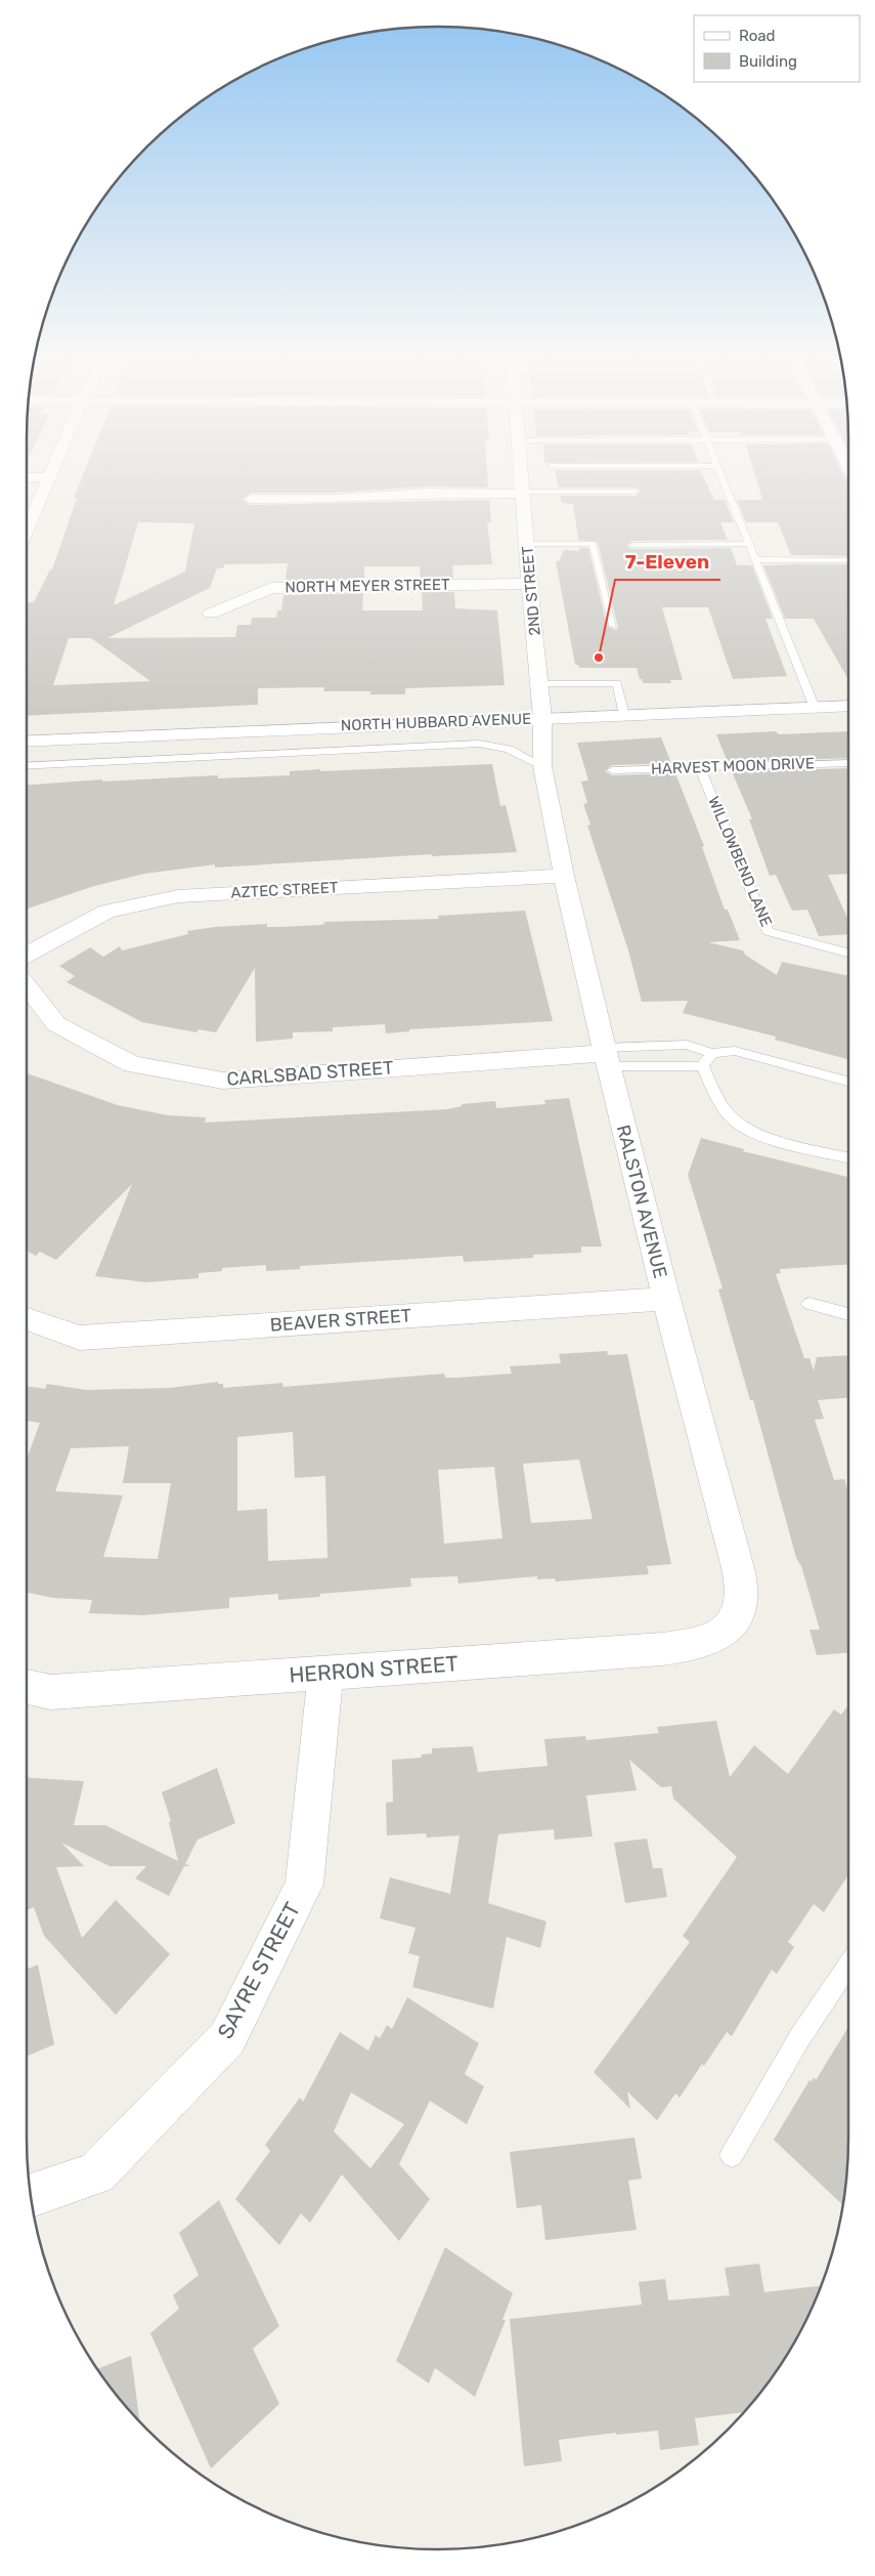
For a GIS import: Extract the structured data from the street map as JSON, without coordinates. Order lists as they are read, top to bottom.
{
  "streets": {
    "street": [
      "NORTH MEYER STREET",
      "2ND STREET",
      "NORTH HUBBARD AVENUE",
      "AZTEC STREET",
      "CARLSBAD STREET",
      "RALSTON AVENUE",
      "BEAVER STREET",
      "HERRON STREET",
      "SAYRE STREET"
    ],
    "lane": ["HARVEST MOON DRIVE", "WILLOWBEND LANE"]
  },
  "crossings": [
    ["NORTH MEYER STREET", "2ND STREET"],
    ["2ND STREET", "NORTH HUBBARD AVENUE"],
    ["2ND STREET", "RALSTON AVENUE"],
    ["HARVEST MOON DRIVE", "WILLOWBEND LANE"],
    ["AZTEC STREET", "RALSTON AVENUE"],
    ["CARLSBAD STREET", "RALSTON AVENUE"],
    ["RALSTON AVENUE", "BEAVER STREET"],
    ["RALSTON AVENUE", "HERRON STREET"],
    ["HERRON STREET", "SAYRE STREET"]
  ],
  "places": ["7-Eleven"],
  "legend": ["Road", "Building"]
}
